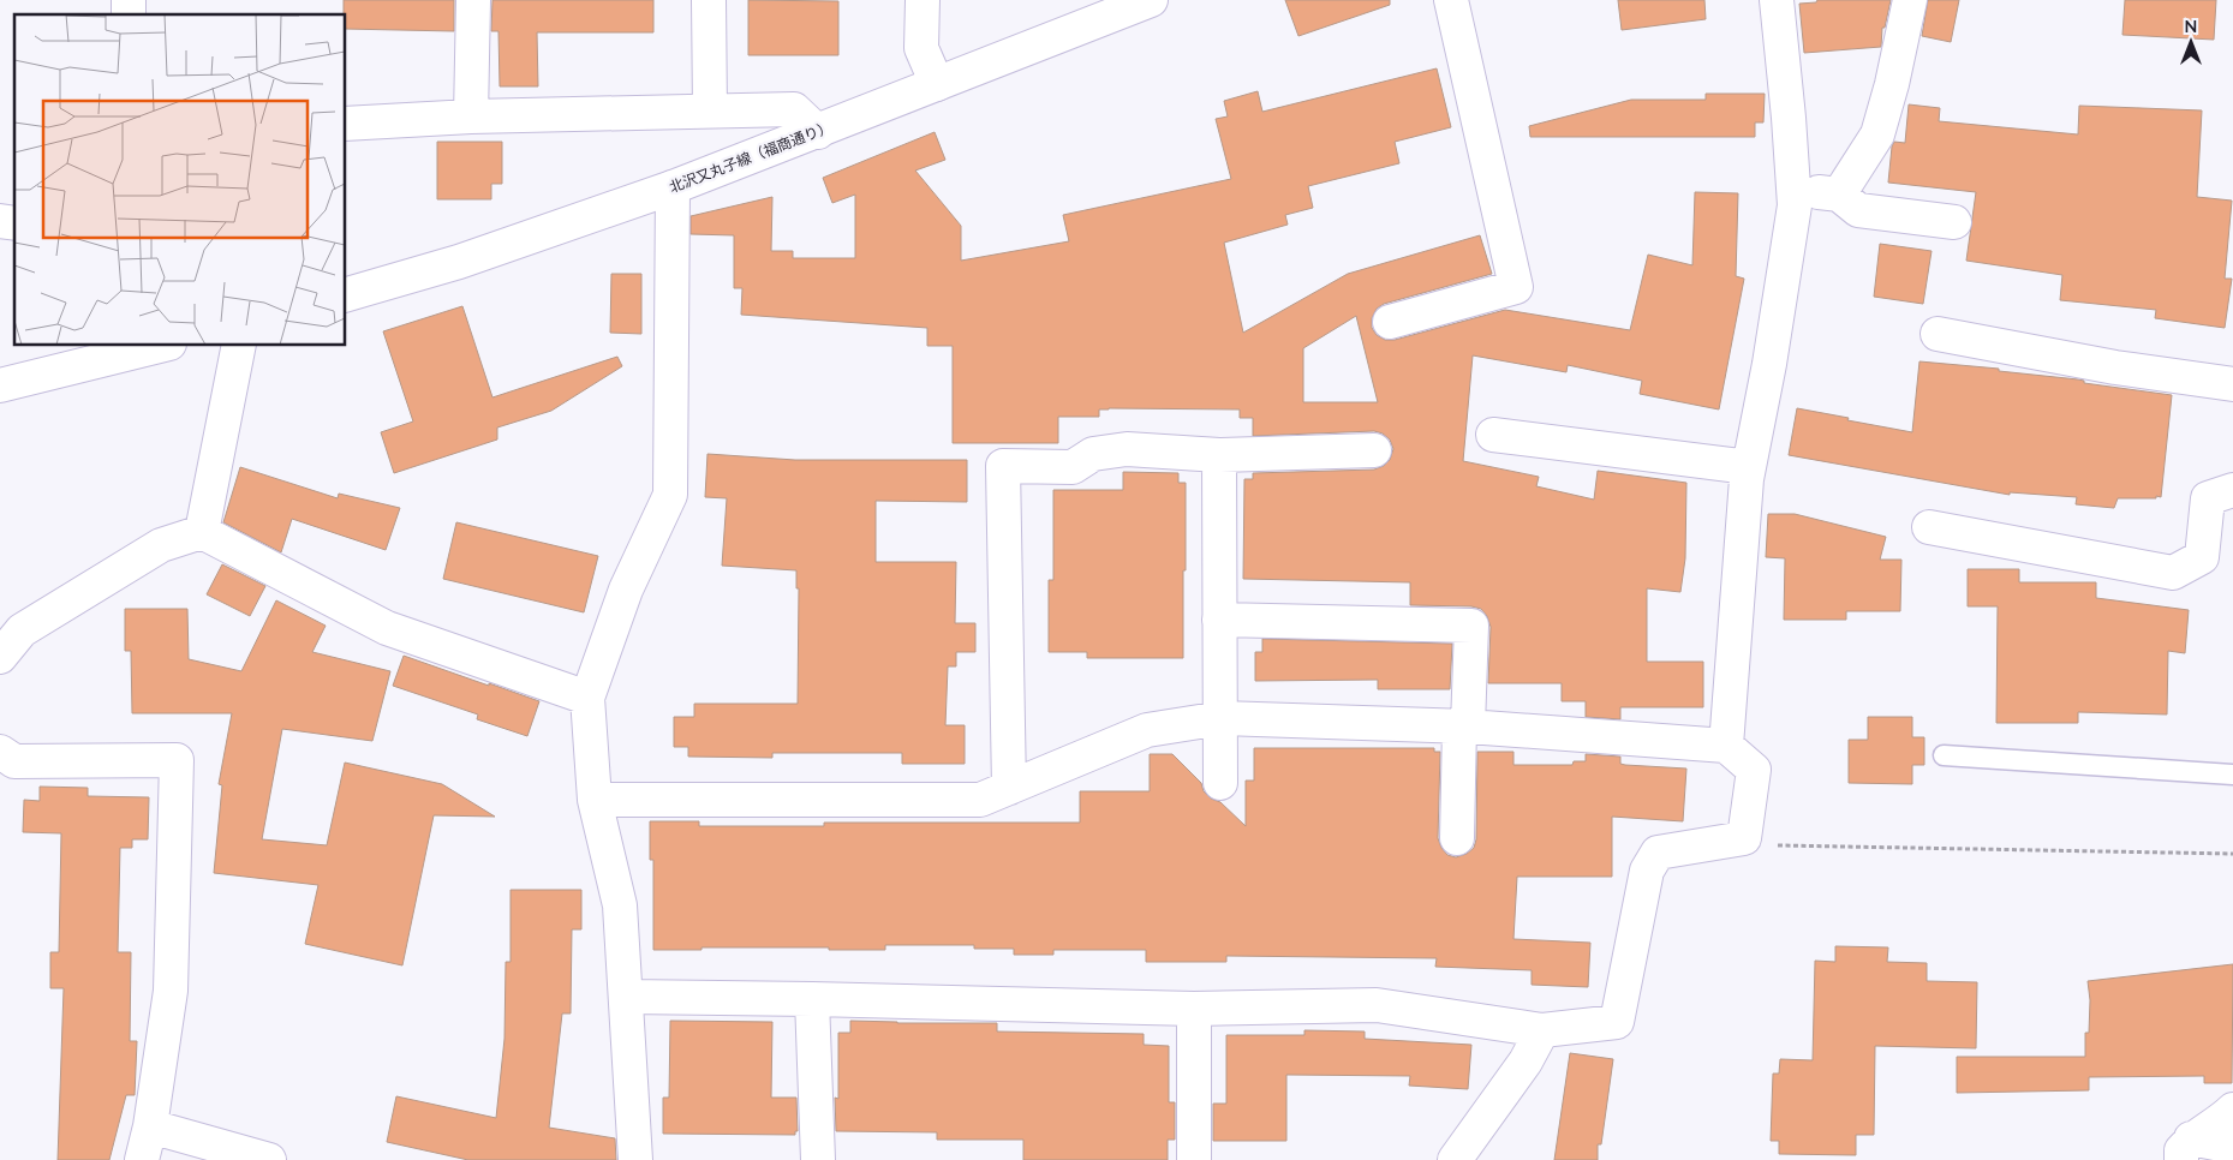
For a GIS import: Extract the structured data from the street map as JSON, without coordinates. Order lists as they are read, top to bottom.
{
  "streets": {
    "street": ["北沢又丸子線（福商通り）"]
  },
  "north": "top"
}
